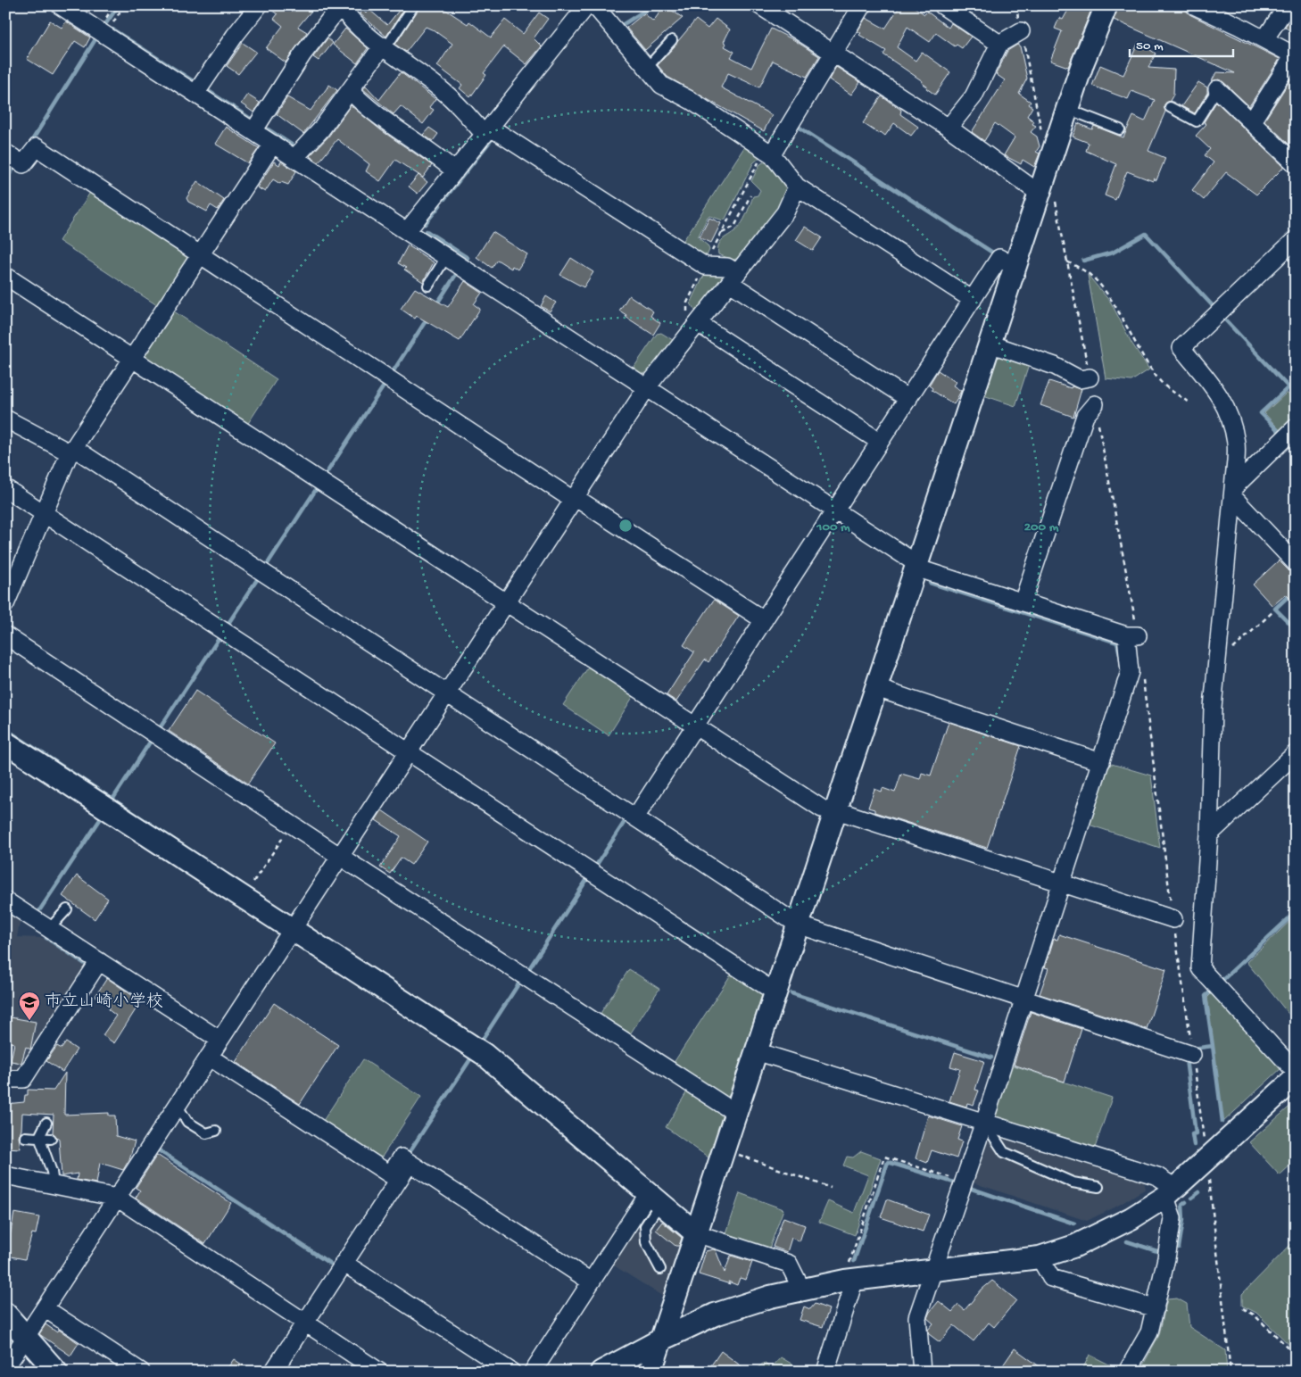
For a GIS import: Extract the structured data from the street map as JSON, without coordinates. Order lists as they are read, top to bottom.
{
  "places": {
    "school or university": ["市立山崎小学校"]
  },
  "scale_bar": "50 m",
  "rings": ["100 m", "200 m"]
}
